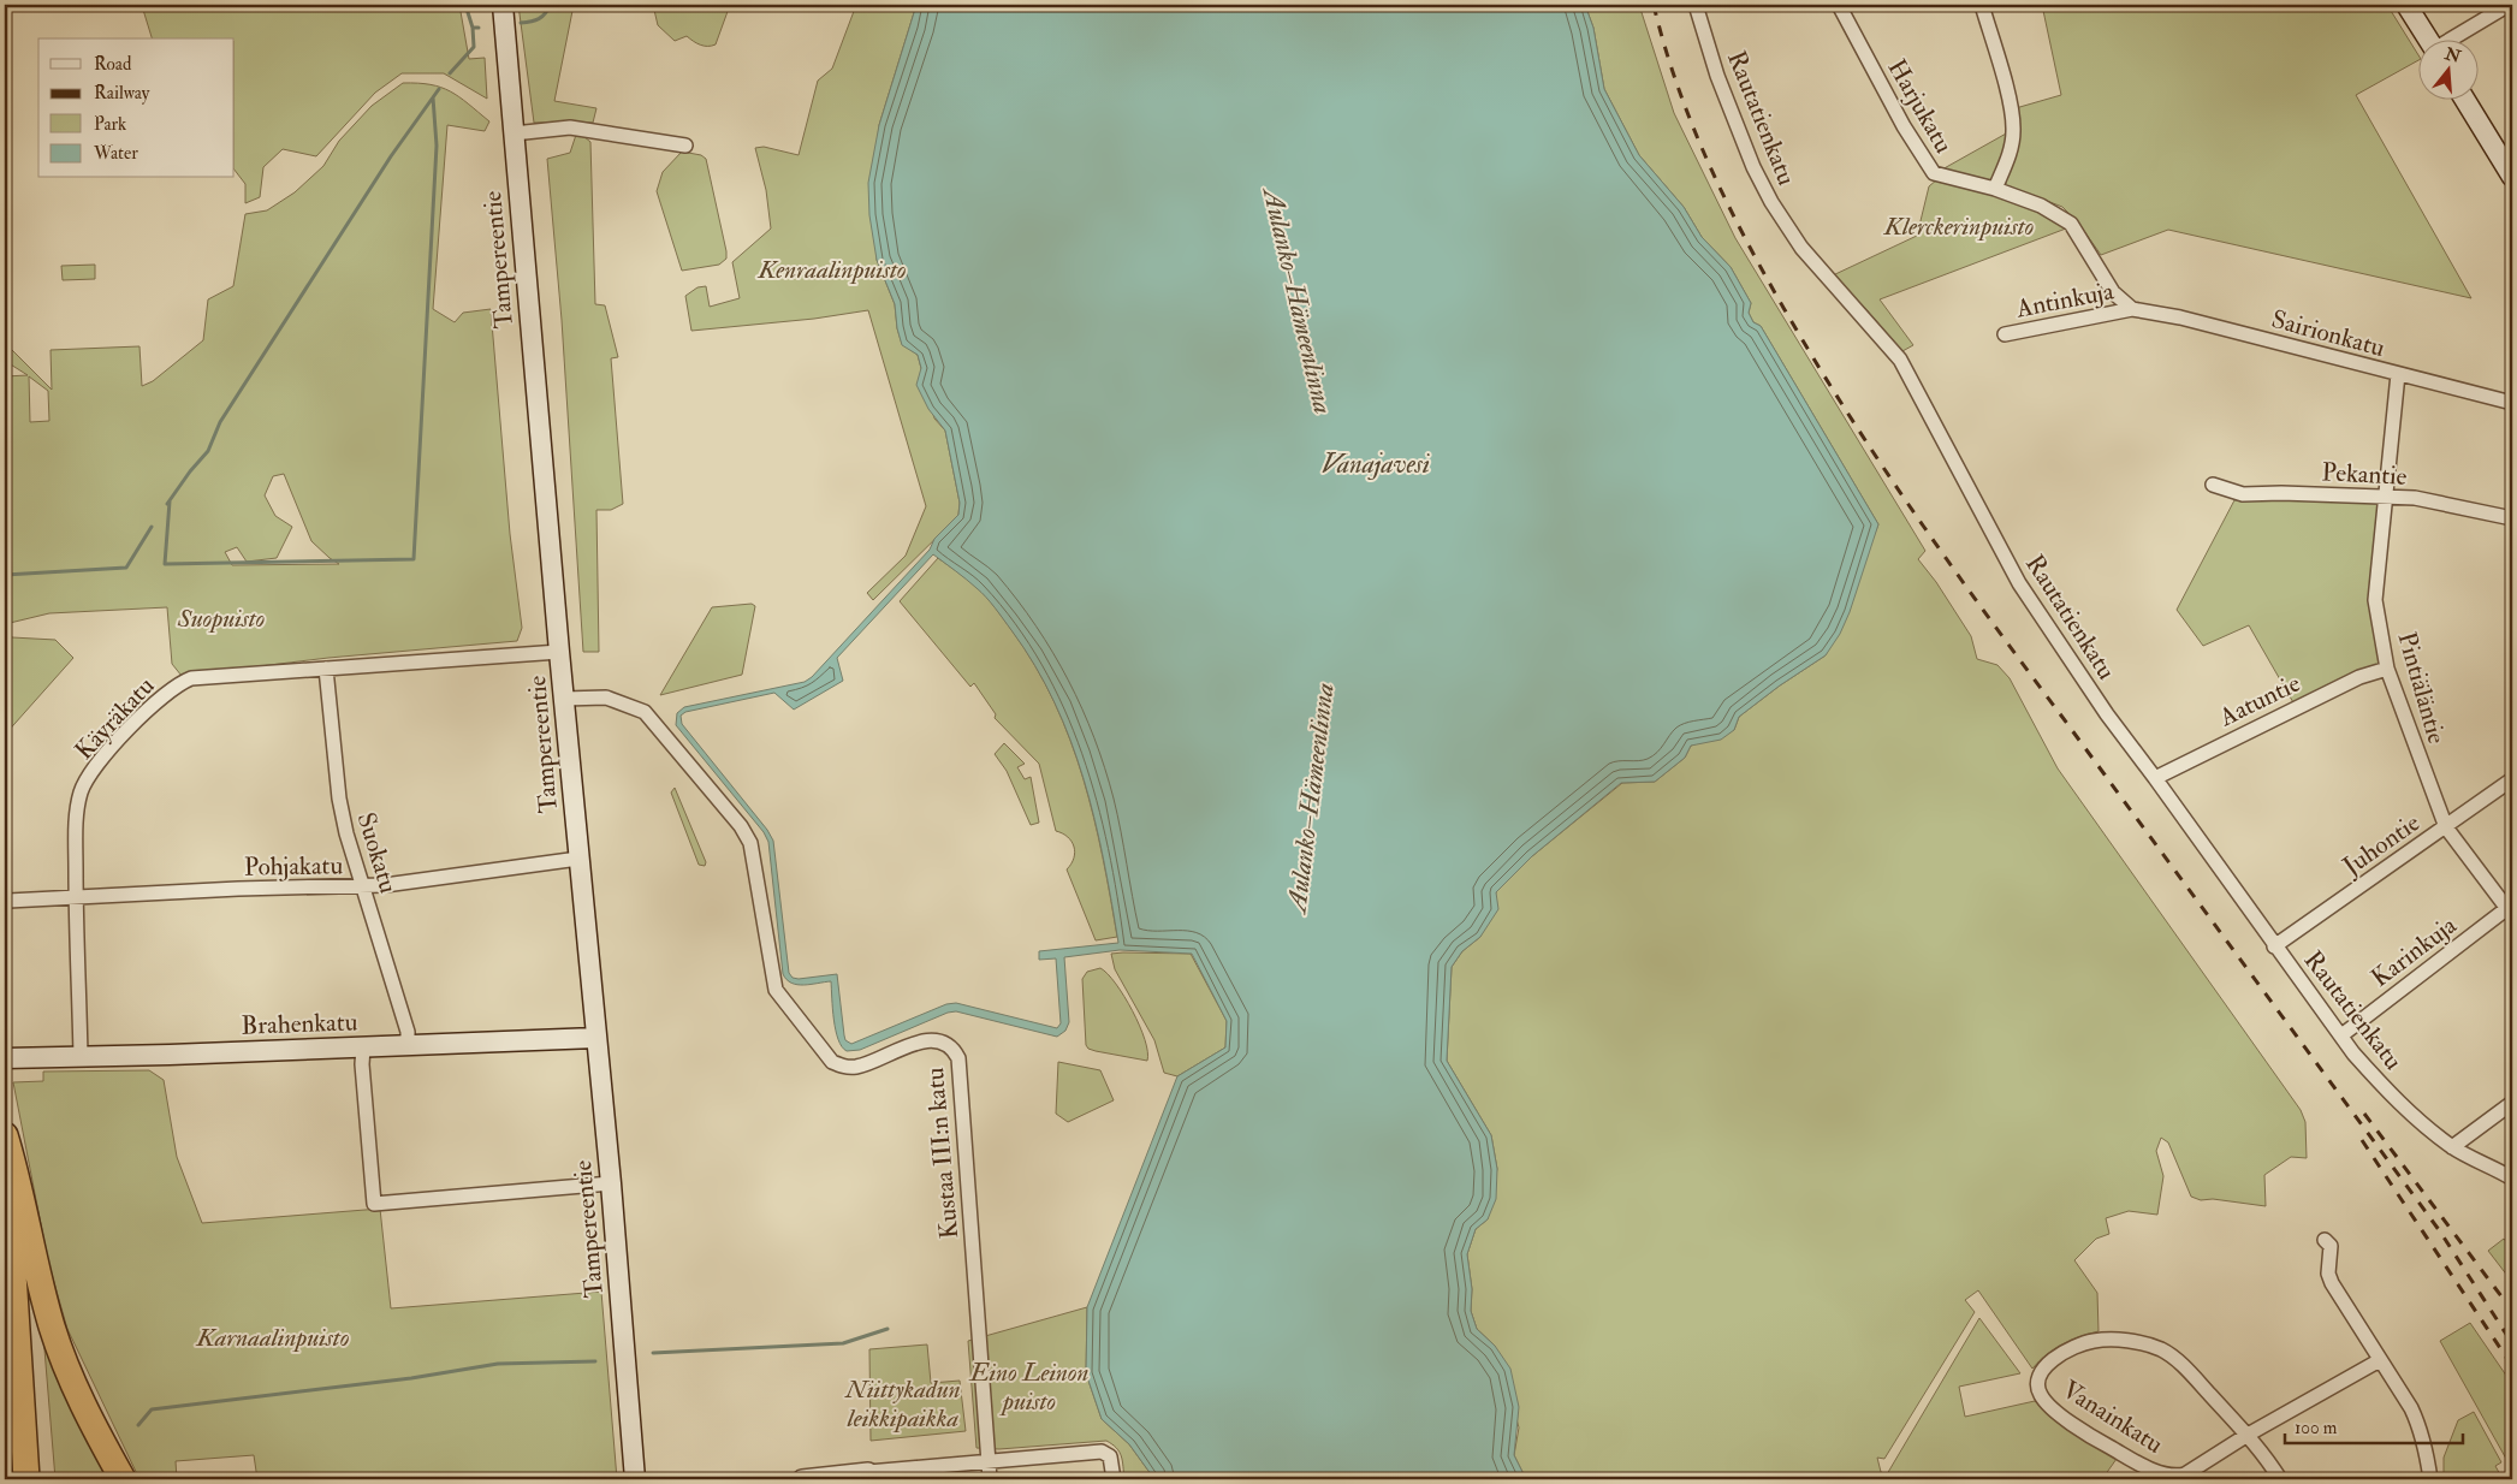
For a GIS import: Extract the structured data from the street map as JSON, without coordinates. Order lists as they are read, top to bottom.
{
  "streets": {
    "main road": ["Tampereentie", "Brahenkatu"],
    "street": [
      "Harjukatu",
      "Rautatienkatu",
      "Antinkuja",
      "Sairionkatu",
      "Pekantie",
      "Pintiäläntie",
      "Aatuntie",
      "Käyräkatu",
      "Juhontie",
      "Suokatu",
      "Pohjakatu",
      "Karinkuja",
      "Kustaa III:n katu",
      "Vanainkatu"
    ]
  },
  "crossings": [
    ["Harjukatu", "Antinkuja"],
    ["Harjukatu", "Sairionkatu"],
    ["Rautatienkatu", "Aatuntie"],
    ["Rautatienkatu", "Juhontie"],
    ["Rautatienkatu", "Karinkuja"],
    ["Tampereentie", "Käyräkatu"],
    ["Tampereentie", "Pohjakatu"],
    ["Tampereentie", "Brahenkatu"],
    ["Tampereentie", "Kustaa III:n katu"],
    ["Antinkuja", "Sairionkatu"],
    ["Sairionkatu", "Pintiäläntie"],
    ["Pekantie", "Pintiäläntie"],
    ["Pintiäläntie", "Aatuntie"],
    ["Pintiäläntie", "Juhontie"],
    ["Pintiäläntie", "Karinkuja"],
    ["Käyräkatu", "Suokatu"],
    ["Käyräkatu", "Pohjakatu"],
    ["Käyräkatu", "Brahenkatu"],
    ["Suokatu", "Pohjakatu"],
    ["Suokatu", "Brahenkatu"]
  ],
  "water": ["Aulanko–Hämeenlinna", "Vanajavesi"],
  "parks": [
    "Klerckerinpuisto",
    "Kenraalinpuisto",
    "Suopuisto",
    "Karnaalinpuisto",
    "Eino Leinon puisto",
    "Niittykadun leikkipaikka"
  ],
  "legend": [
    "Road",
    "Railway",
    "Park",
    "Water"
  ],
  "scale_bar": "100 m",
  "north": "top"
}
